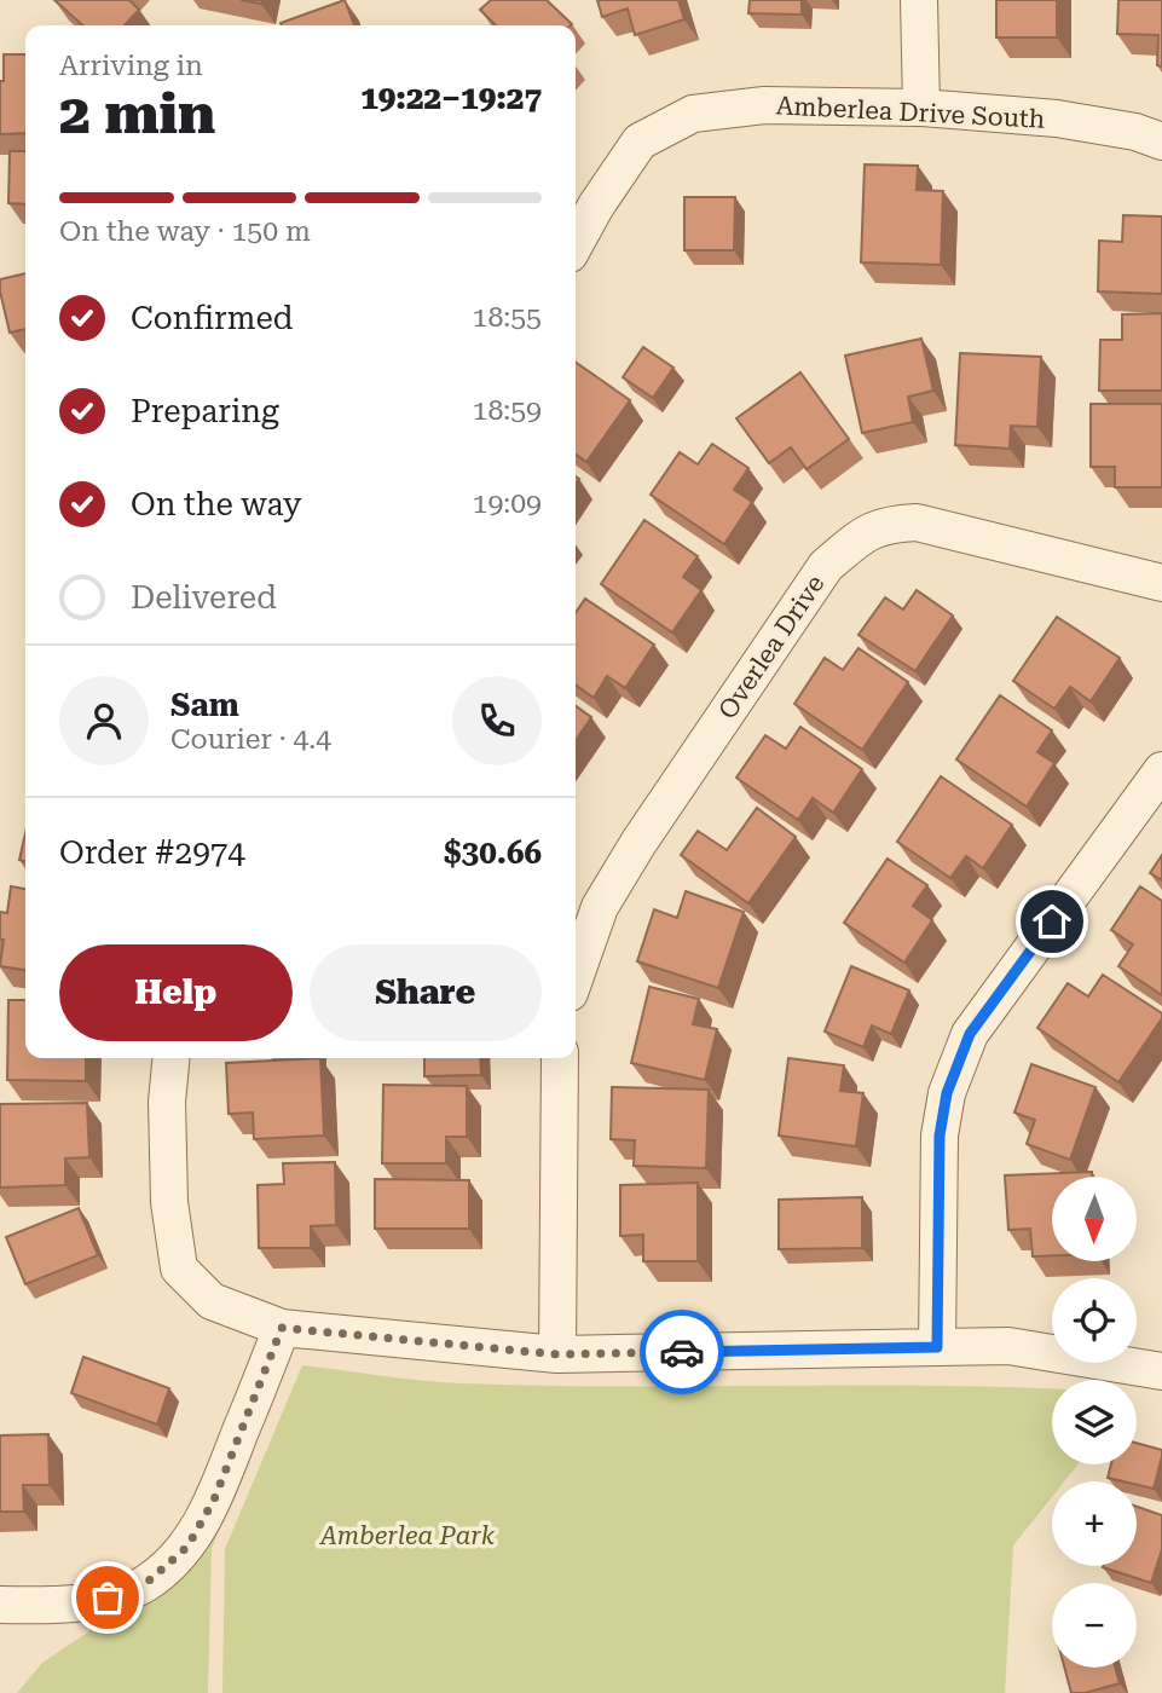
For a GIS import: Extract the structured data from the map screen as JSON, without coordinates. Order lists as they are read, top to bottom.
{
  "streets": {
    "street": ["Amberlea Drive South", "Overlea Drive"]
  },
  "parks": ["Amberlea Park"],
  "north": "bottom",
  "page": {
    "heading": ["2 min", "Arriving in", "19:22–19:27"],
    "panel": [
      "Sam",
      "Courier · 4.4",
      "Order #2974",
      "$30.66"
    ],
    "bar": "On the way · 150 m",
    "list": [
      ["Confirmed", "18:55"],
      ["Preparing", "18:59"],
      ["On the way", "19:09"],
      "Delivered"
    ],
    "buttons": ["Help", "Share"],
    "map_buttons": ["+", "−"]
  }
}
